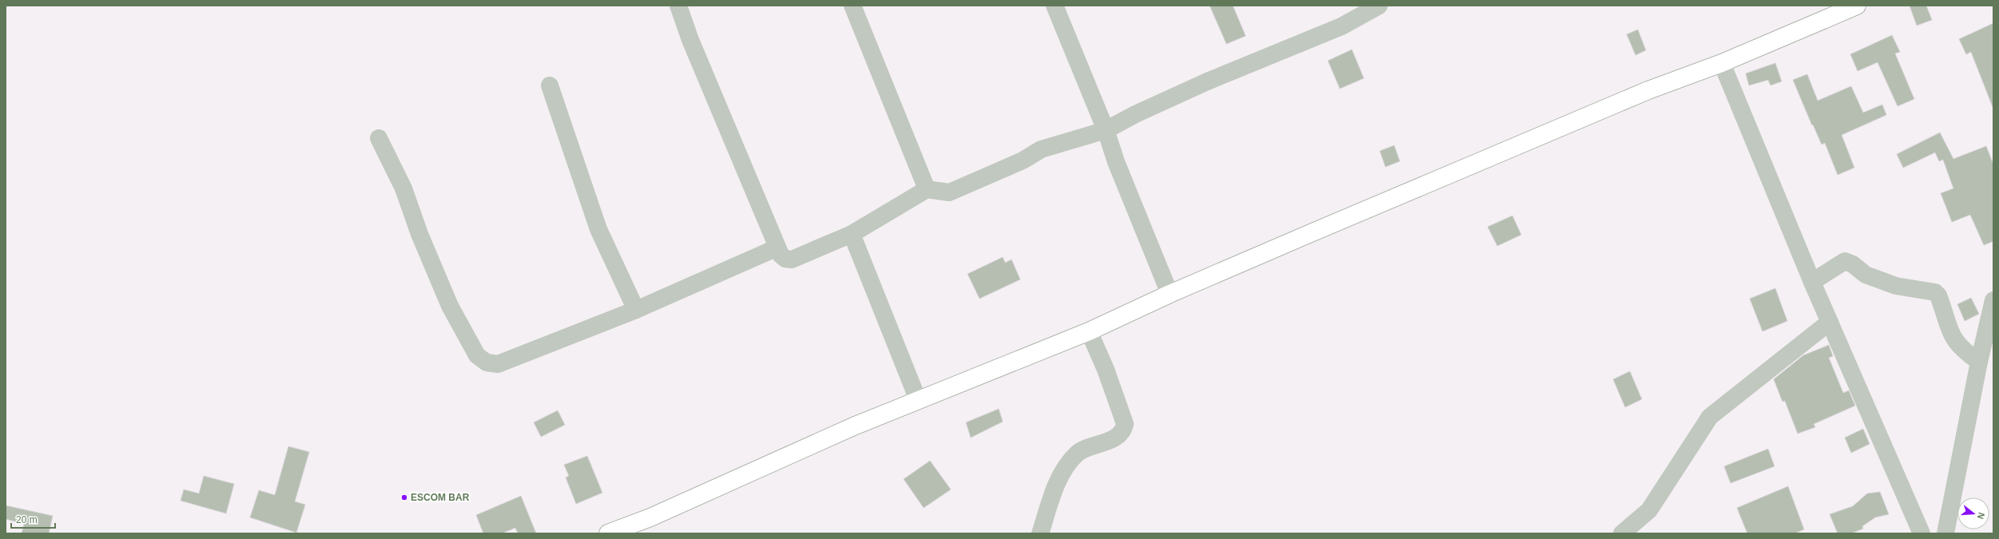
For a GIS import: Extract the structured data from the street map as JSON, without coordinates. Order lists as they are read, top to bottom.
{
  "places": ["ESCOM BAR"],
  "scale_bar": "20 m",
  "north": "right"
}
